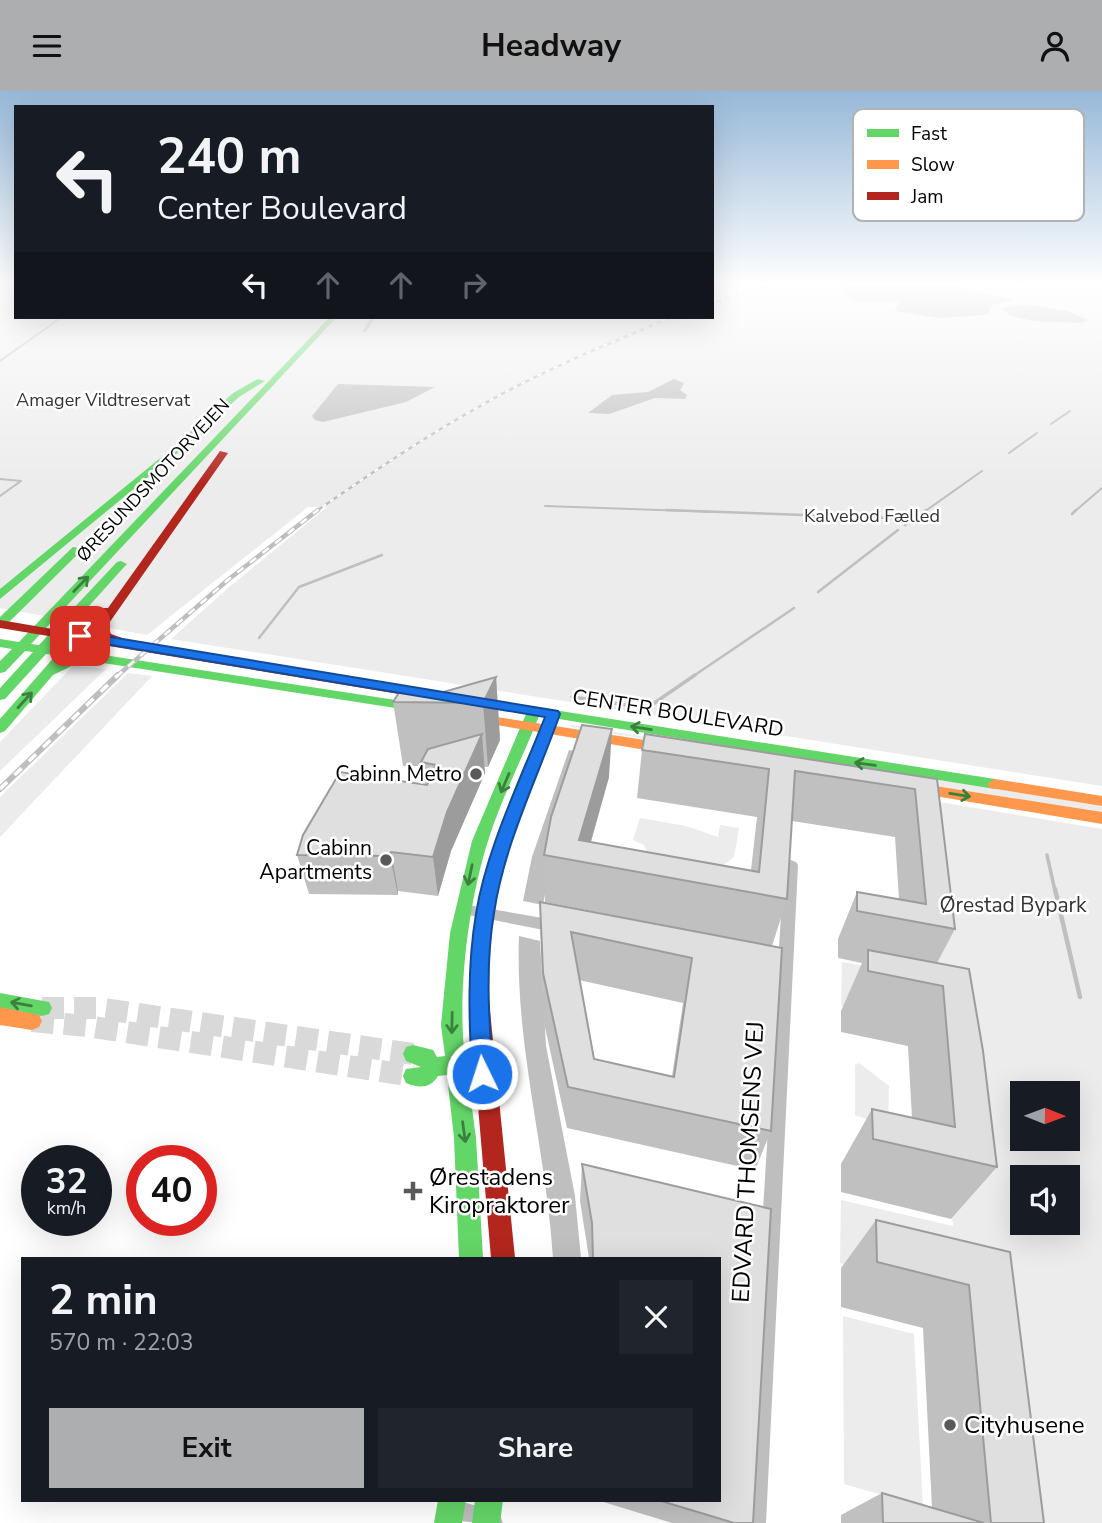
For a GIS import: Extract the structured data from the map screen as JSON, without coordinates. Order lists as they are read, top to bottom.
{
  "streets": {
    "main road": ["ØRESUNDSMOTORVEJEN", "CENTER BOULEVARD"],
    "street": ["EDVARD THOMSENS VEJ"]
  },
  "crossings": [
    ["ØRESUNDSMOTORVEJEN", "CENTER BOULEVARD"]
  ],
  "parks": ["Amager Vildtreservat", "Kalvebod Fælled", "Ørestad Bypark"],
  "places": {
    "other": ["Cabinn Metro", "Cabinn Apartments", "Cityhusene"],
    "health": ["Ørestadens Kiropraktorer"]
  },
  "legend": ["Fast", "Slow", "Jam"],
  "north": "right",
  "page": {
    "header": "Headway",
    "turn": ["240 m", "Center Boulevard"],
    "speed": "32 km/h",
    "limit": "40",
    "heading": ["2 min", "570 m · 22:03"],
    "buttons": ["Exit", "Share"]
  }
}
